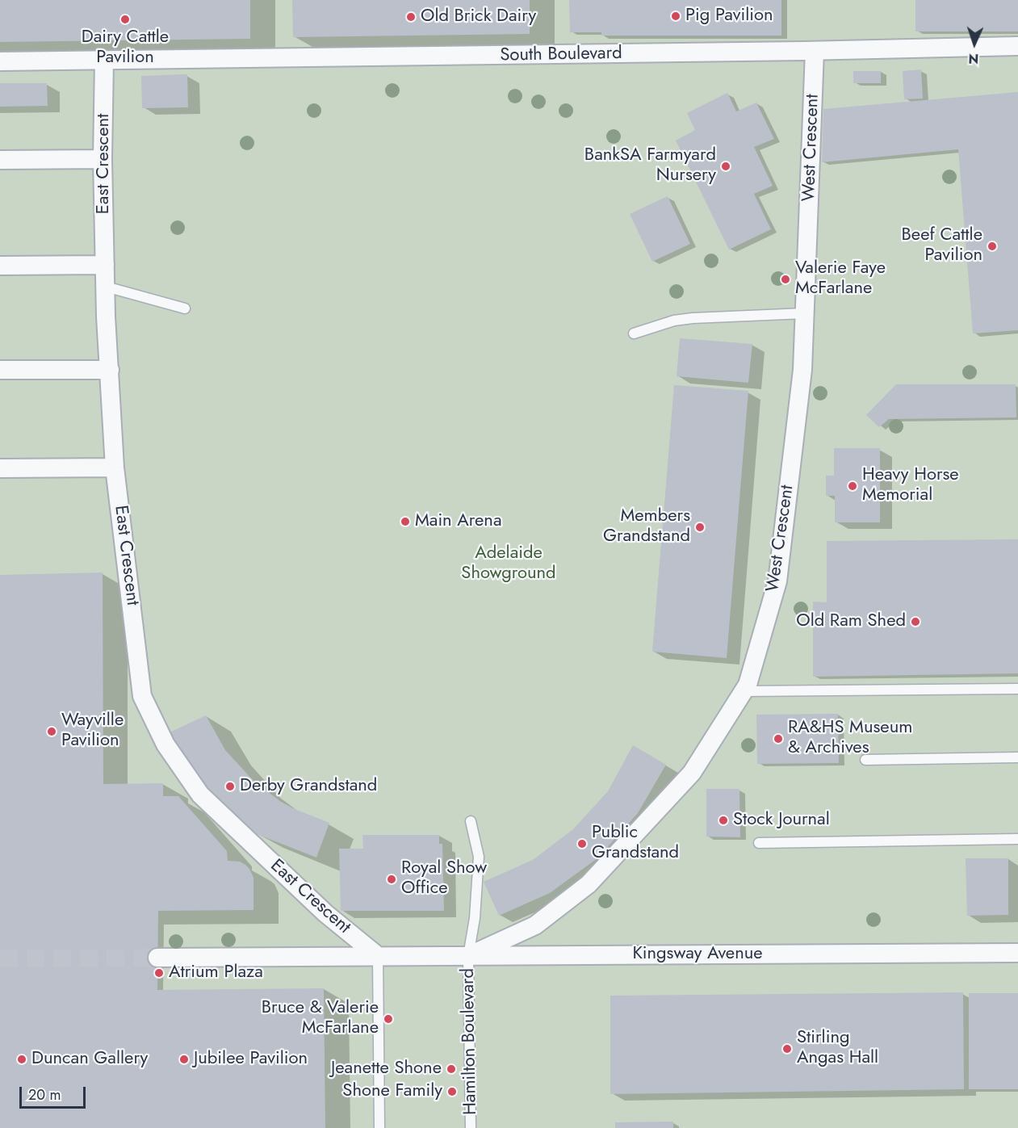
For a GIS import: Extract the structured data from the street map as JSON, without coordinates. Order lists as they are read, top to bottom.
{
  "streets": {
    "street": [
      "South Boulevard",
      "West Crescent",
      "East Crescent",
      "Kingsway Avenue"
    ],
    "lane": ["Hamilton Boulevard"]
  },
  "crossings": [
    ["South Boulevard", "West Crescent"],
    ["South Boulevard", "East Crescent"],
    ["West Crescent", "Kingsway Avenue"],
    ["West Crescent", "Hamilton Boulevard"],
    ["East Crescent", "Kingsway Avenue"],
    ["Kingsway Avenue", "Hamilton Boulevard"]
  ],
  "parks": ["Adelaide Showground"],
  "places": [
    "Pig Pavilion",
    "Old Brick Dairy",
    "Dairy Cattle Pavilion",
    "BankSA Farmyard Nursery",
    "Beef Cattle Pavilion",
    "Valerie Faye McFarlane",
    "Heavy Horse Memorial",
    "Main Arena",
    "Members Grandstand",
    "Old Ram Shed",
    "Wayville Pavilion",
    "RA&HS Museum & Archives",
    "Derby Grandstand",
    "Stock Journal",
    "Public Grandstand",
    "Royal Show Office",
    "Atrium Plaza",
    "Bruce & Valerie McFarlane",
    "Stirling Angas Hall",
    "Duncan Gallery",
    "Jubilee Pavilion",
    "Jeanette Shone",
    "Shone Family"
  ],
  "scale_bar": "20 m",
  "north": "bottom"
}
